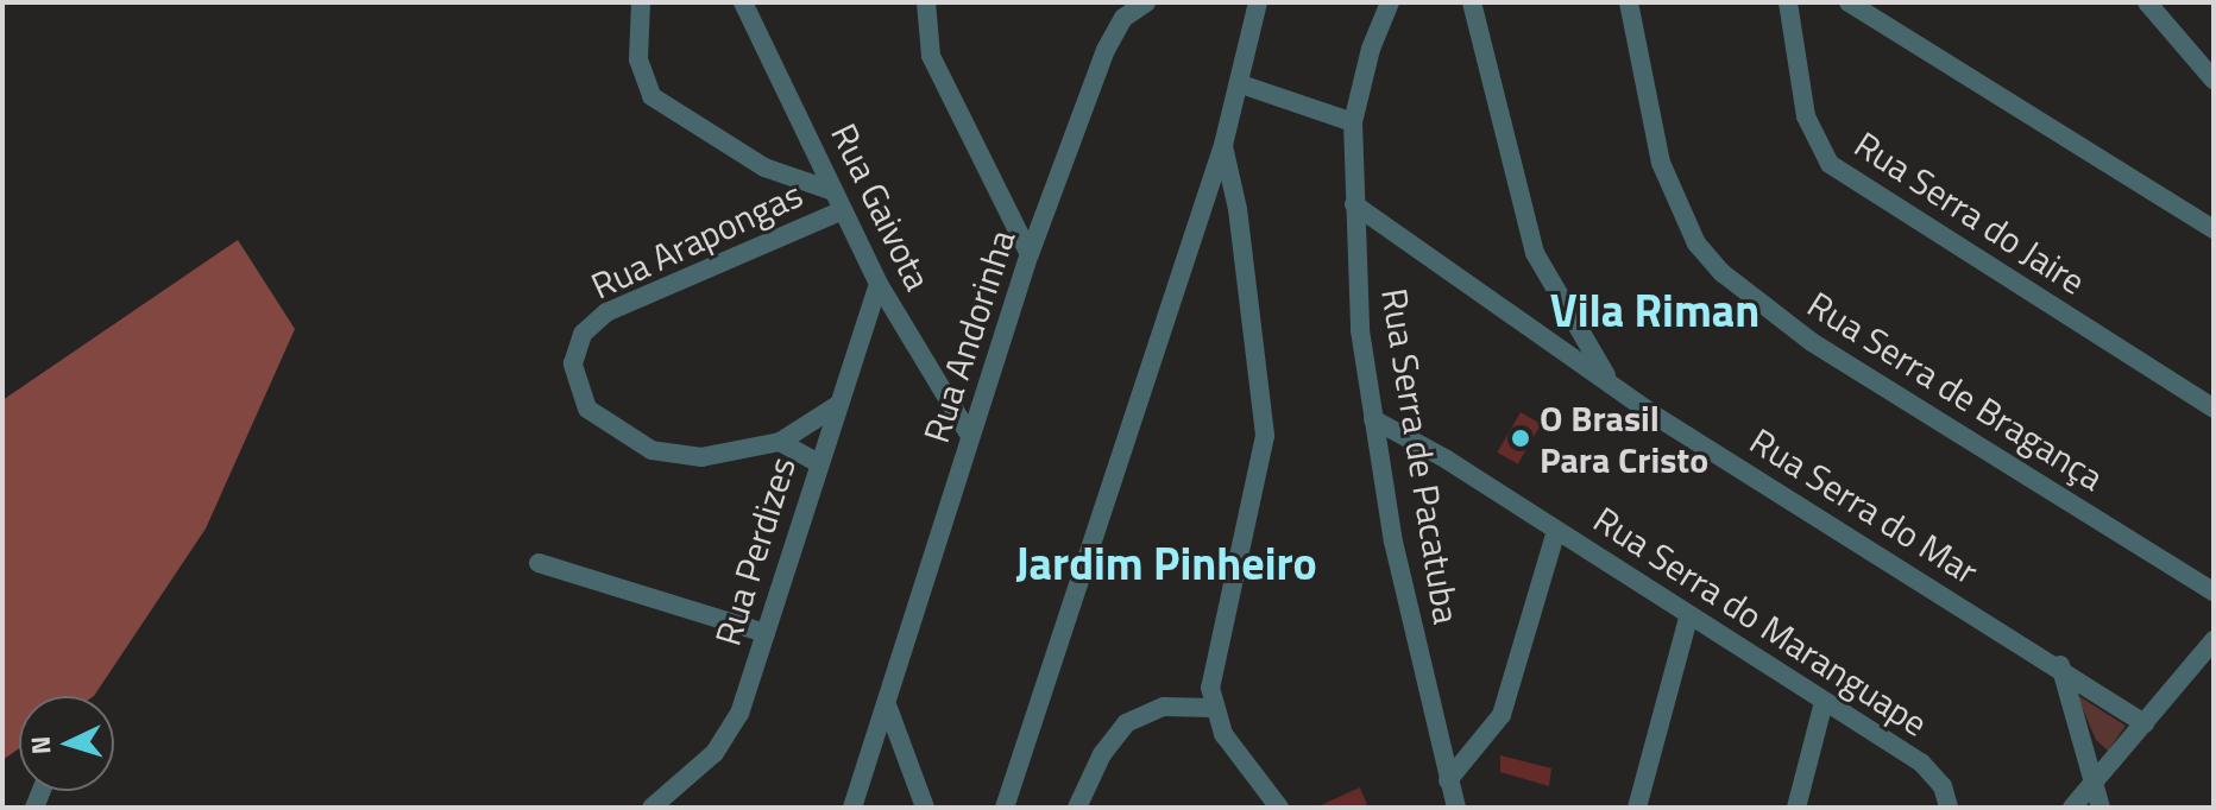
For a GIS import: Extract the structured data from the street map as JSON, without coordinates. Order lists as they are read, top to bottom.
{
  "streets": {
    "street": [
      "Rua Gaivota",
      "Rua Serra do Jaire",
      "Rua Arapongas",
      "Rua Andorinha",
      "Rua Serra de Bragança",
      "Rua Serra de Pacatuba",
      "Rua Serra do Mar",
      "Rua Perdizes",
      "Rua Serra do Maranguape"
    ]
  },
  "crossings": [
    ["Rua Gaivota", "Rua Arapongas"],
    ["Rua Gaivota", "Rua Andorinha"],
    ["Rua Gaivota", "Rua Perdizes"],
    ["Rua Arapongas", "Rua Perdizes"],
    ["Rua Serra de Pacatuba", "Rua Serra do Mar"],
    ["Rua Serra de Pacatuba", "Rua Serra do Maranguape"]
  ],
  "districts": ["Vila Riman", "Jardim Pinheiro"],
  "places": ["O Brasil Para Cristo"],
  "north": "left"
}
